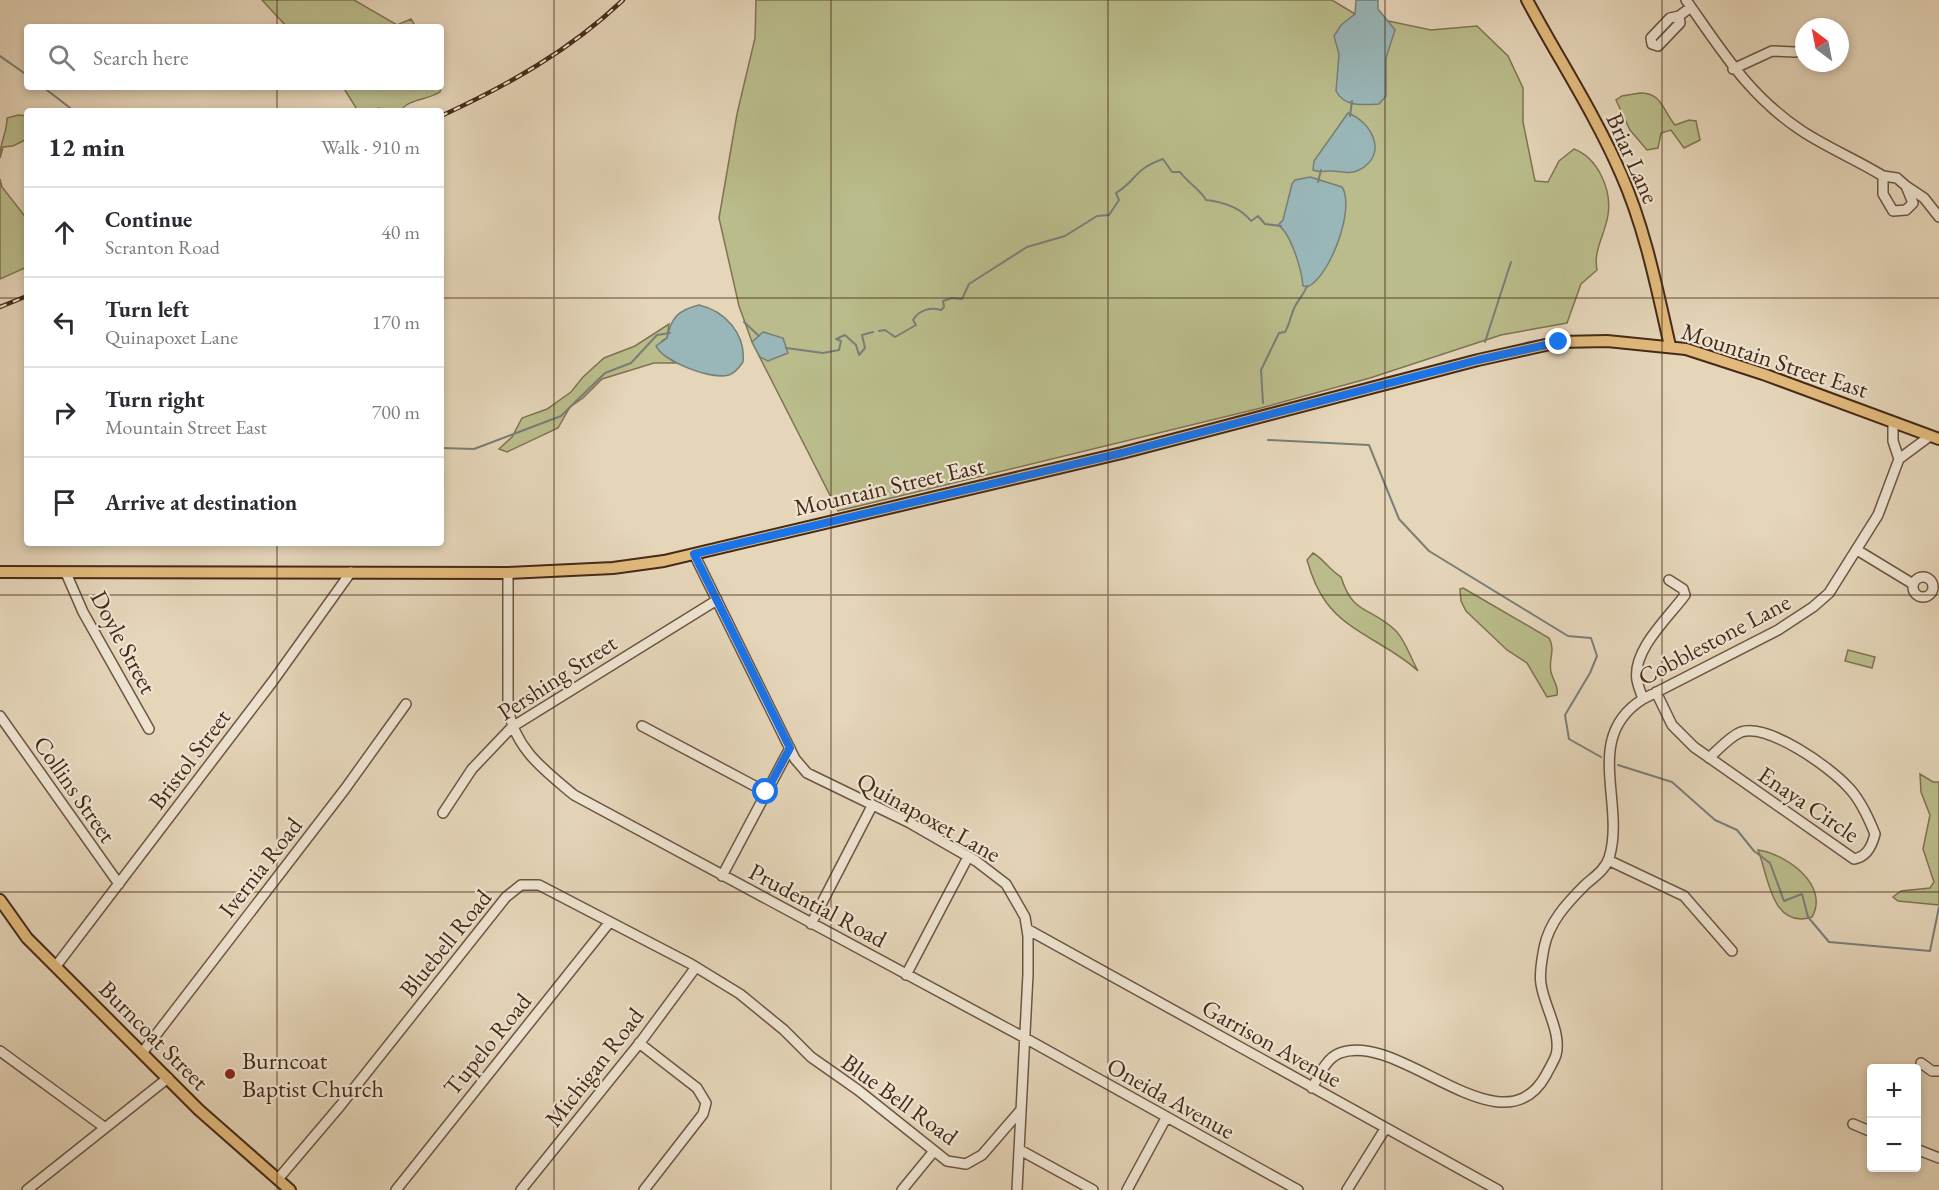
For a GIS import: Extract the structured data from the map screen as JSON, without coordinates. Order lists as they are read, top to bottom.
{
  "streets": {
    "main road": ["Briar Lane", "Mountain Street East", "Burncoat Street"],
    "street": [
      "Cobblestone Lane",
      "Doyle Street",
      "Pershing Street",
      "Bristol Street",
      "Collins Street",
      "Enaya Circle",
      "Quinapoxet Lane",
      "Ivernia Road",
      "Prudential Road",
      "Bluebell Road",
      "Garrison Avenue",
      "Tupelo Road",
      "Michigan Road",
      "Oneida Avenue",
      "Blue Bell Road"
    ]
  },
  "crossings": [
    ["Briar Lane", "Mountain Street East"],
    ["Mountain Street East", "Doyle Street"],
    ["Mountain Street East", "Bristol Street"],
    ["Mountain Street East", "Quinapoxet Lane"],
    ["Cobblestone Lane", "Enaya Circle"],
    ["Cobblestone Lane", "Garrison Avenue"],
    ["Pershing Street", "Quinapoxet Lane"],
    ["Pershing Street", "Prudential Road"],
    ["Bristol Street", "Collins Street"],
    ["Bristol Street", "Burncoat Street"],
    ["Quinapoxet Lane", "Prudential Road"],
    ["Quinapoxet Lane", "Garrison Avenue"],
    ["Quinapoxet Lane", "Oneida Avenue"],
    ["Quinapoxet Lane", "Blue Bell Road"],
    ["Ivernia Road", "Burncoat Street"],
    ["Prudential Road", "Oneida Avenue"],
    ["Bluebell Road", "Burncoat Street"],
    ["Bluebell Road", "Tupelo Road"],
    ["Bluebell Road", "Michigan Road"],
    ["Bluebell Road", "Blue Bell Road"]
  ],
  "places": ["Burncoat Baptist Church"],
  "north": "top left",
  "page": {
    "search": "Search here",
    "heading": ["12 min", "Walk · 910 m"],
    "list": [
      ["Continue", "Scranton Road", "40 m"],
      ["Turn left", "Quinapoxet Lane", "170 m"],
      ["Turn right", "Mountain Street East", "700 m"],
      "Arrive at destination"
    ],
    "map_buttons": ["+", "−"]
  }
}
